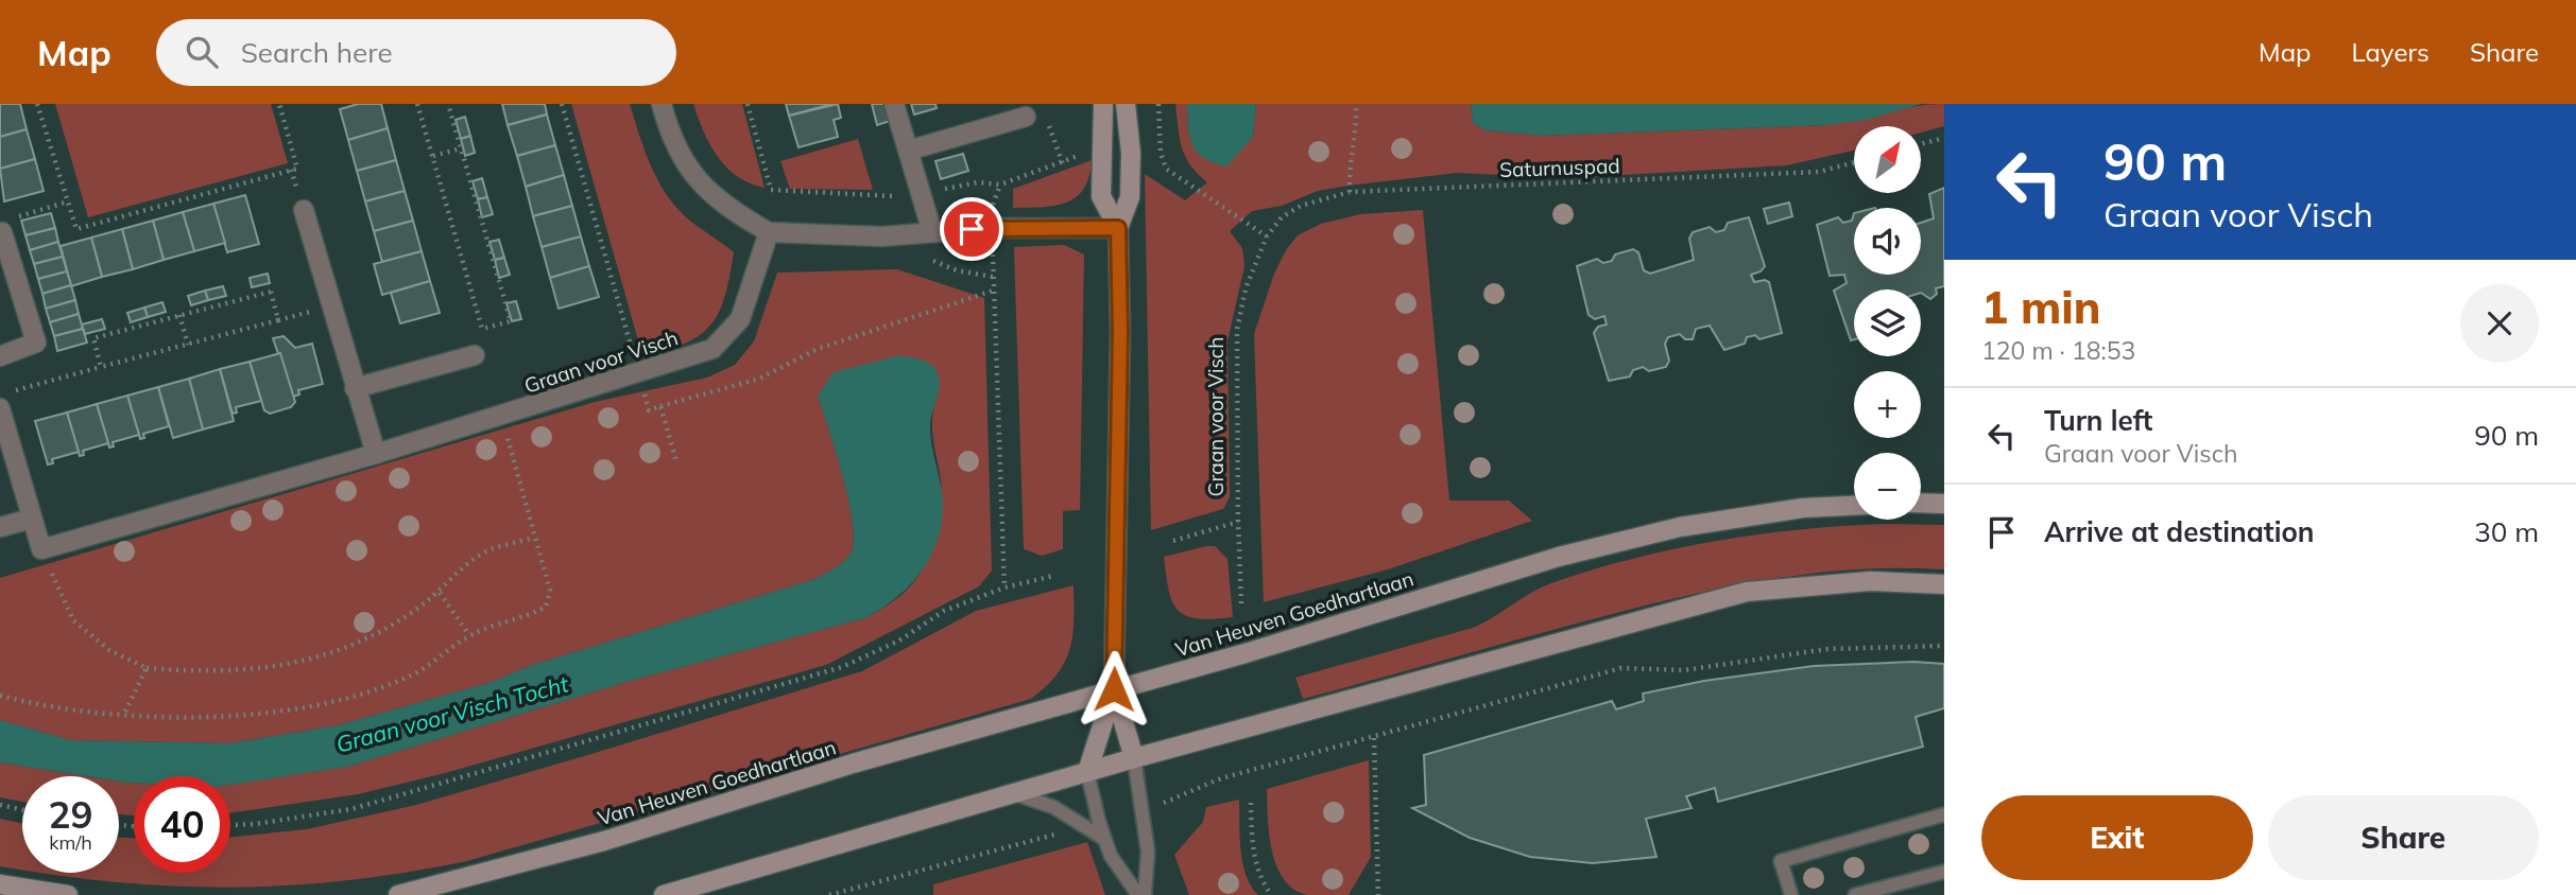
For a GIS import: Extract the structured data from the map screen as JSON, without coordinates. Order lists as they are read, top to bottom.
{
  "streets": {
    "main road": ["Van Heuven Goedhartlaan"],
    "street": ["Graan voor Visch"],
    "path": ["Saturnuspad"]
  },
  "crossings": [
    ["Saturnuspad", "Graan voor Visch"]
  ],
  "water": ["Graan voor Visch Tocht"],
  "north": "top right",
  "page": {
    "header": "Map",
    "search": "Search here",
    "nav": ["Map", "Layers", "Share"],
    "turn": ["90 m", "Graan voor Visch"],
    "map_buttons": ["+", "−"],
    "heading": ["1 min", "120 m · 18:53"],
    "list": [
      {
        "name": "Turn left",
        "note": "Graan voor Visch",
        "value": "90 m"
      },
      {
        "name": "Arrive at destination",
        "value": "30 m"
      }
    ],
    "speed": "29 km/h",
    "limit": "40",
    "buttons": ["Exit", "Share"]
  }
}
